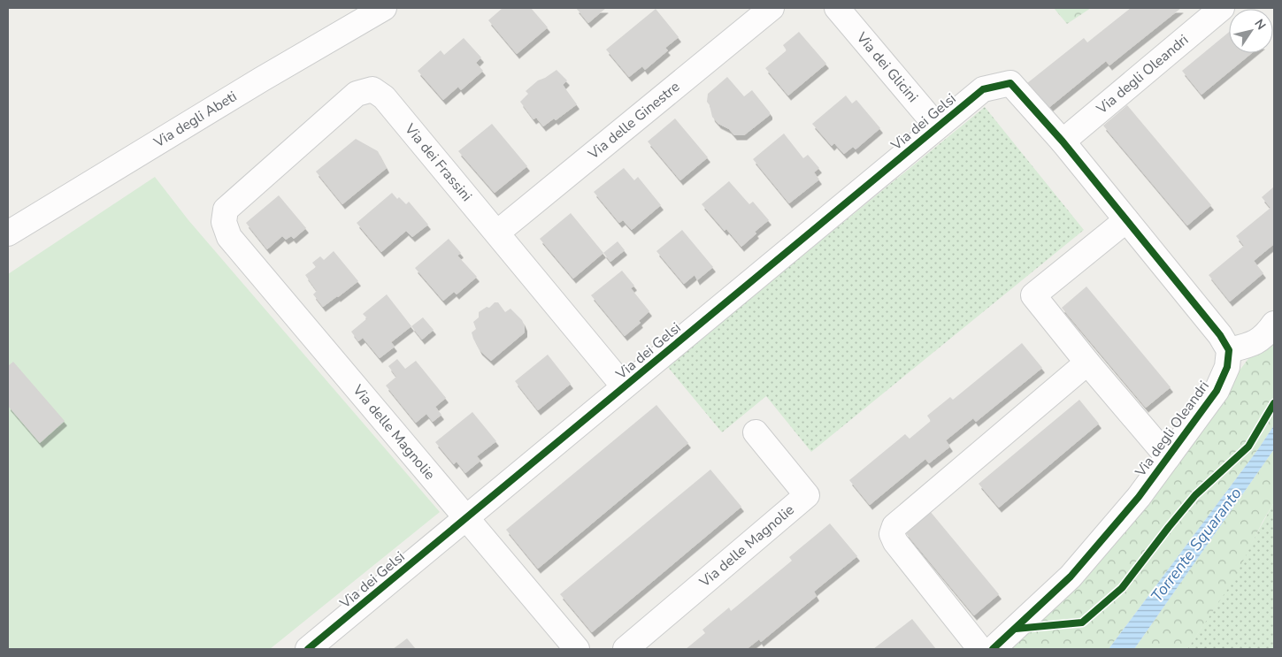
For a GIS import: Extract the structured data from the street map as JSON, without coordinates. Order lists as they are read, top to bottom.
{
  "streets": {
    "street": [
      "Via dei Glicini",
      "Via degli Oleandri",
      "Via degli Abeti",
      "Via delle Ginestre",
      "Via dei Gelsi",
      "Via dei Frassini",
      "Via delle Magnolie"
    ]
  },
  "crossings": [
    ["Via dei Glicini", "Via dei Gelsi"],
    ["Via degli Oleandri", "Via dei Gelsi"],
    ["Via delle Ginestre", "Via dei Frassini"],
    ["Via dei Gelsi", "Via dei Frassini"],
    ["Via dei Gelsi", "Via delle Magnolie"],
    ["Via dei Frassini", "Via delle Magnolie"]
  ],
  "water": ["Torrente Squaranto"],
  "north": "top right"
}
